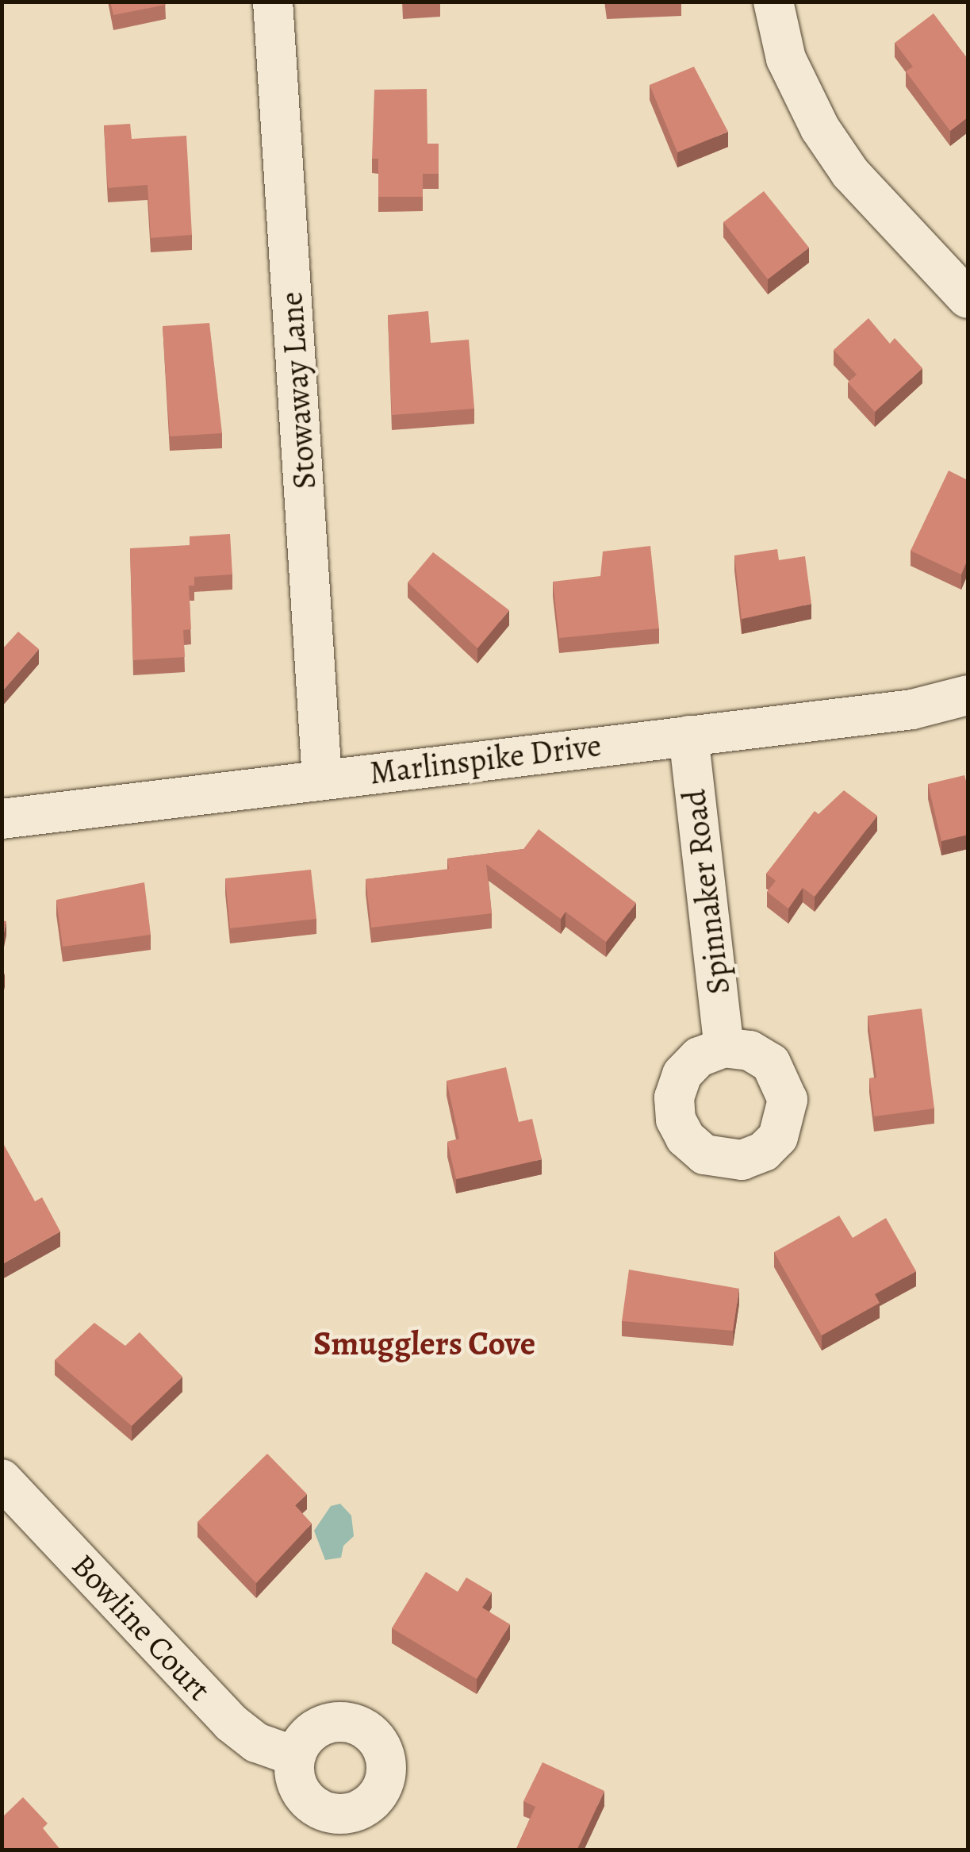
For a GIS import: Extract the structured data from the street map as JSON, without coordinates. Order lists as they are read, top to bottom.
{
  "streets": {
    "street": [
      "Stowaway Lane",
      "Marlinspike Drive",
      "Spinnaker Road",
      "Bowline Court"
    ]
  },
  "crossings": [
    ["Stowaway Lane", "Marlinspike Drive"],
    ["Marlinspike Drive", "Spinnaker Road"]
  ],
  "districts": ["Smugglers Cove"]
}
